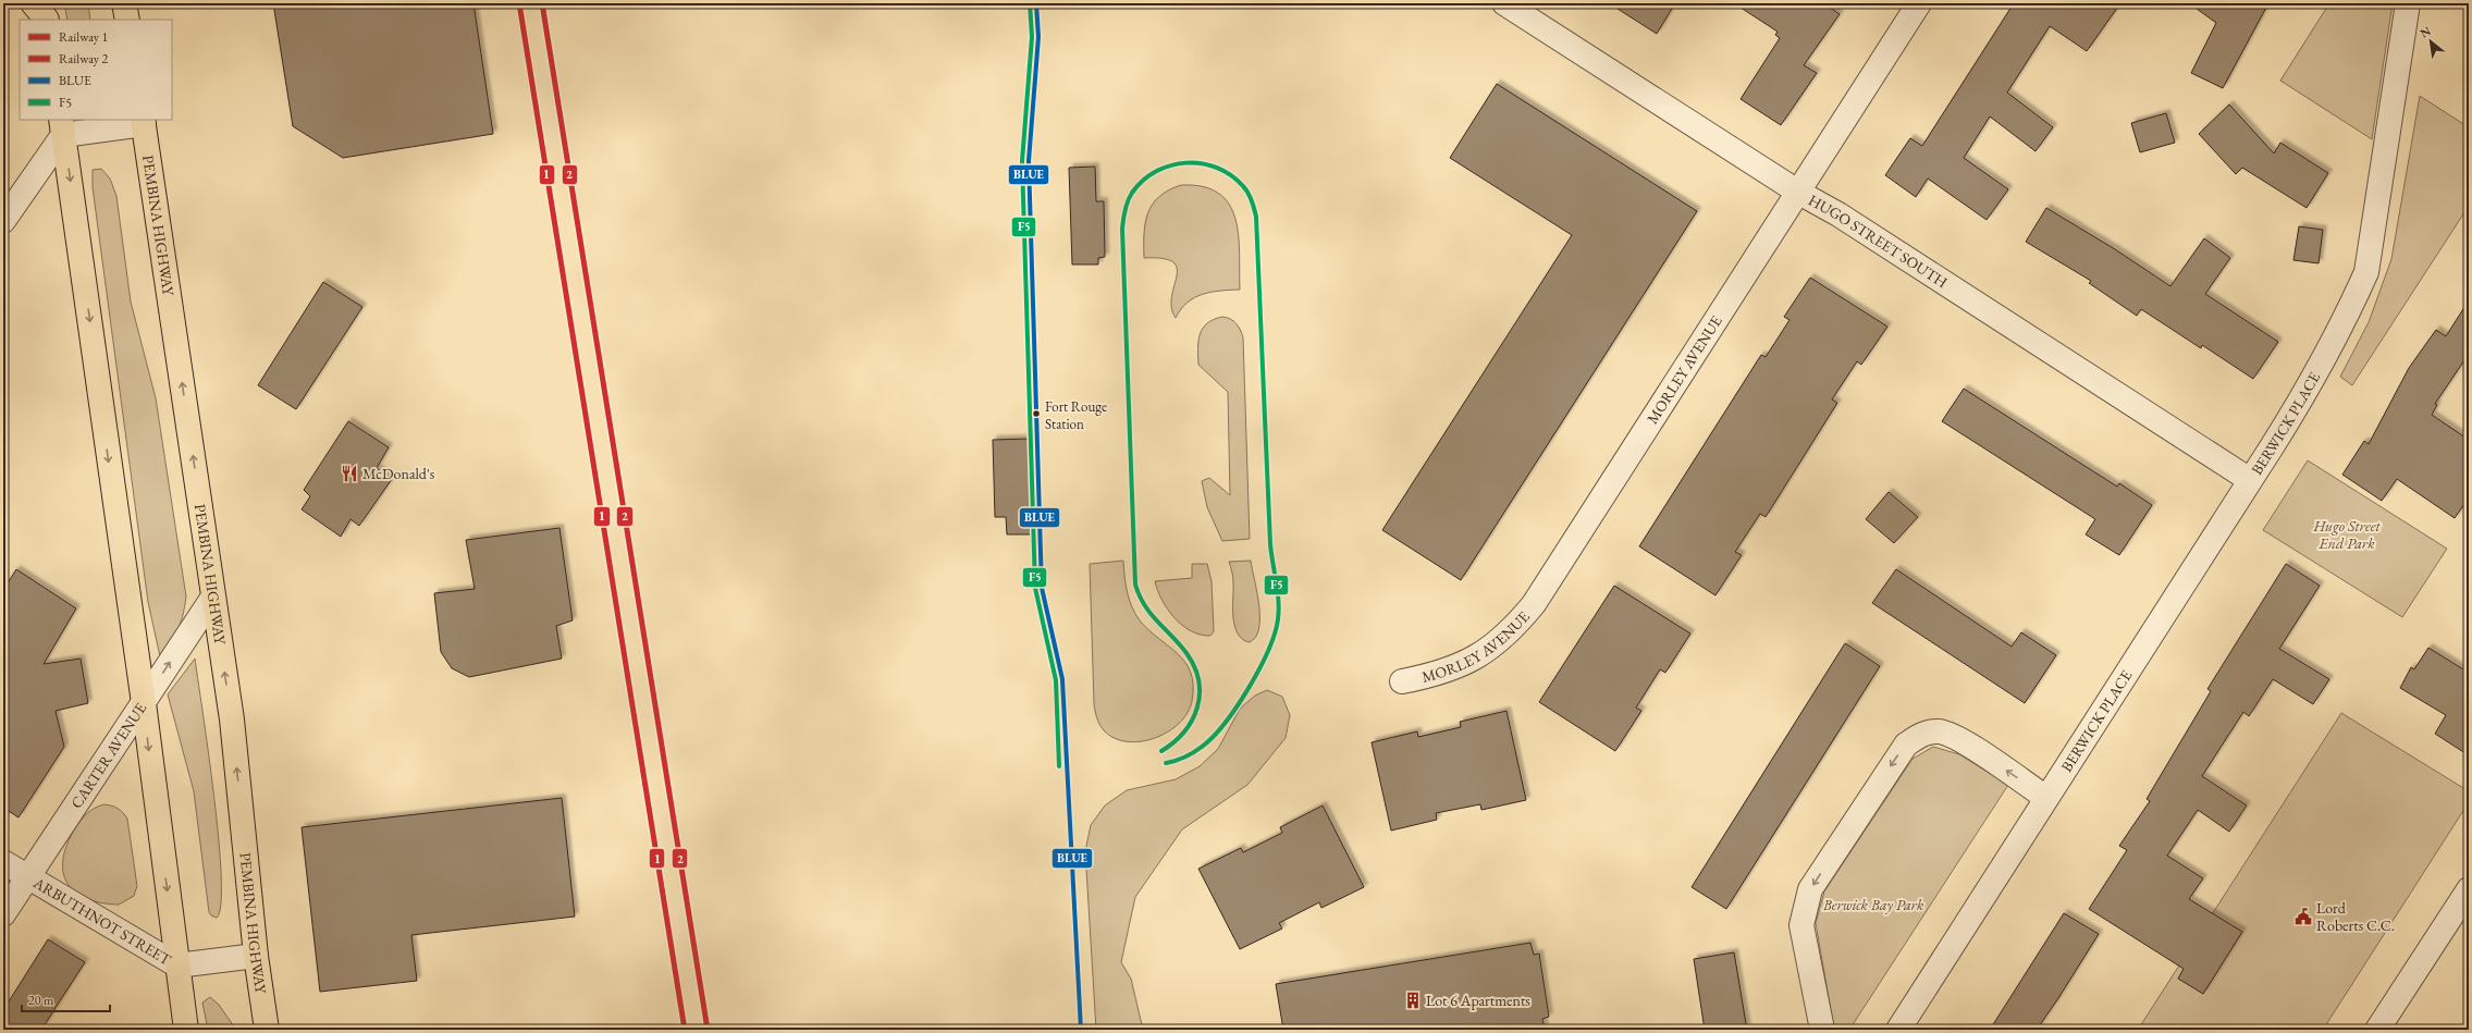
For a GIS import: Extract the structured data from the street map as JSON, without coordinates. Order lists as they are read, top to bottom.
{
  "streets": {
    "main road": ["PEMBINA HIGHWAY"],
    "street": [
      "HUGO STREET SOUTH",
      "MORLEY AVENUE",
      "BERWICK PLACE",
      "CARTER AVENUE",
      "ARBUTHNOT STREET"
    ]
  },
  "crossings": [
    ["PEMBINA HIGHWAY", "CARTER AVENUE"],
    ["PEMBINA HIGHWAY", "ARBUTHNOT STREET"],
    ["HUGO STREET SOUTH", "MORLEY AVENUE"],
    ["HUGO STREET SOUTH", "BERWICK PLACE"],
    ["CARTER AVENUE", "ARBUTHNOT STREET"]
  ],
  "parks": ["Hugo Street End Park", "Berwick Bay Park"],
  "places": {
    "other": ["Fort Rouge Station"],
    "restaurant": ["McDonald's"],
    "public building": ["Lord Roberts C.C."],
    "building": ["Lot 6 Apartments"]
  },
  "lines": [
    "rail line 1",
    "rail line 2",
    "transit line BLUE",
    "transit line F5"
  ],
  "legend": [
    "Railway 1",
    "Railway 2",
    "BLUE",
    "F5"
  ],
  "scale_bar": "20 m",
  "north": "top left"
}
